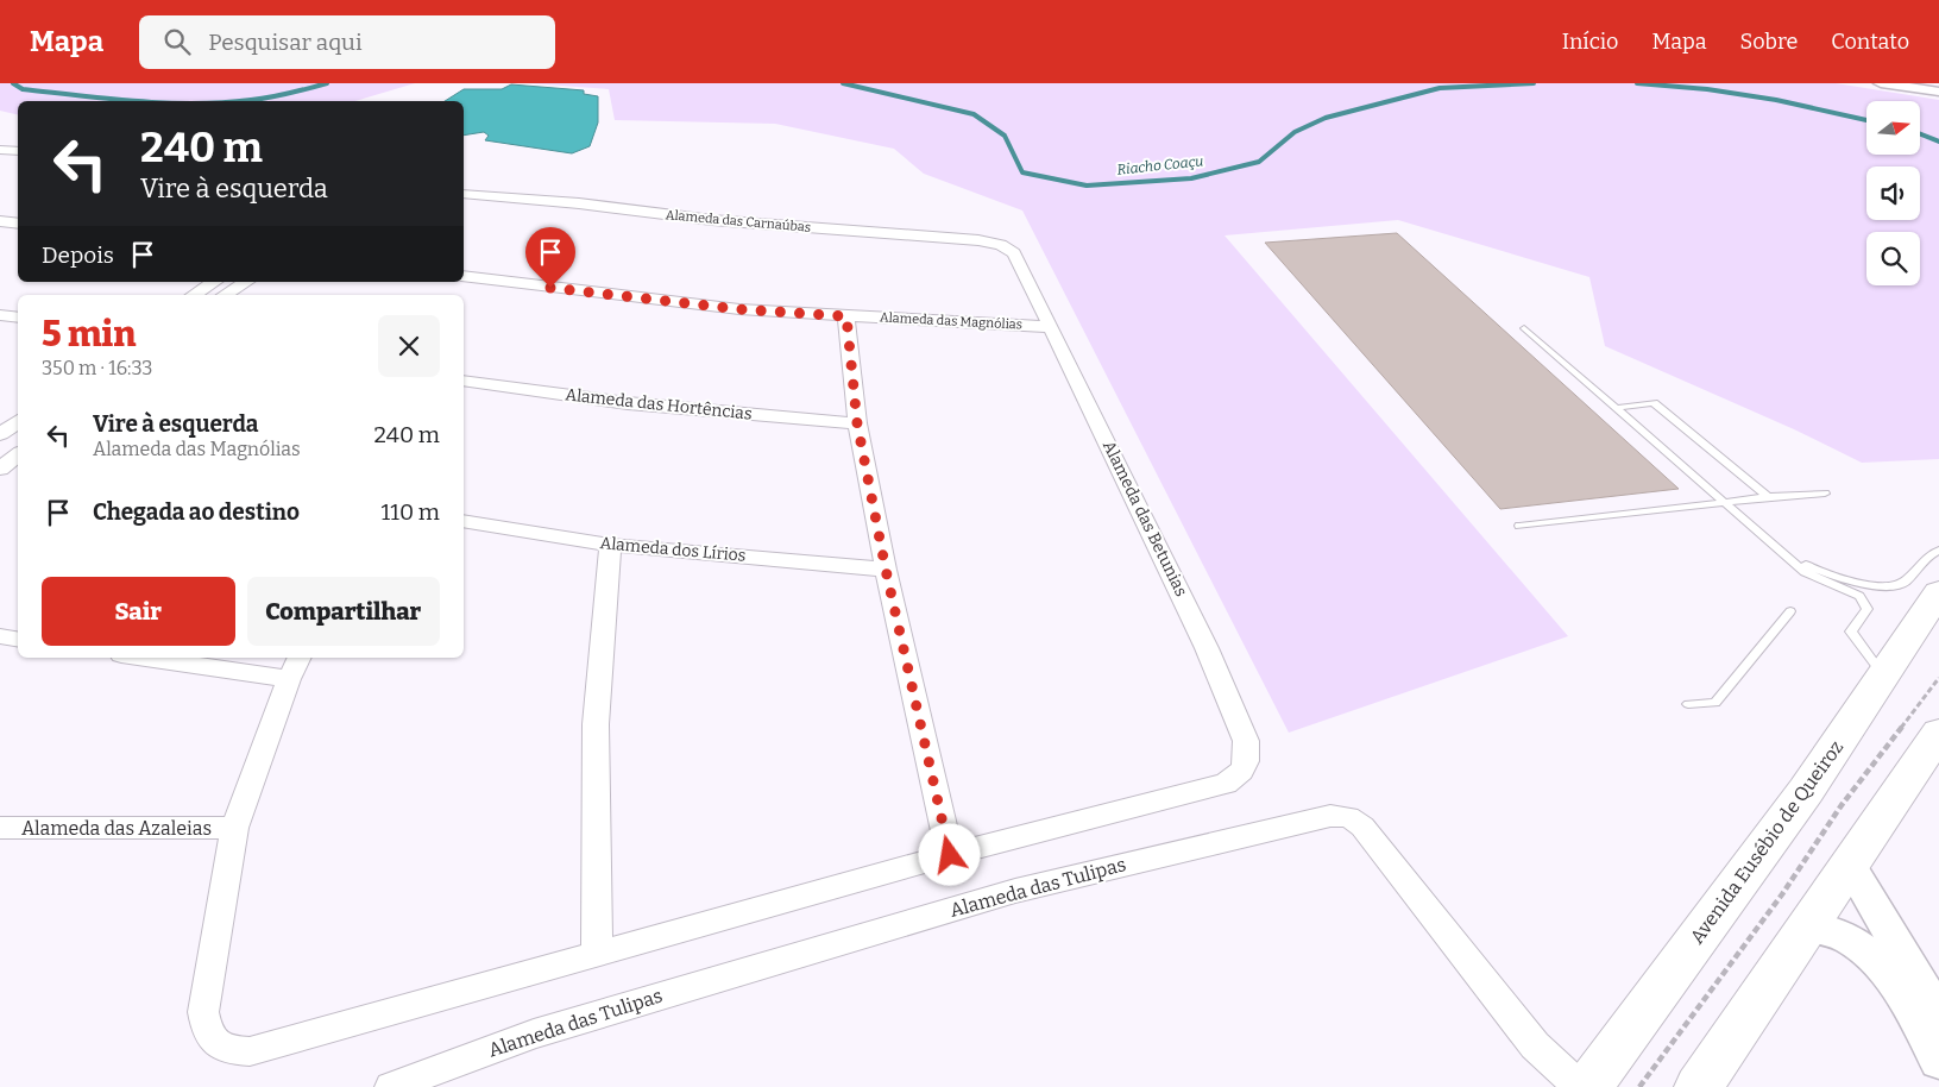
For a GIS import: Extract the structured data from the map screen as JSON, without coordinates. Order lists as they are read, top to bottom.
{
  "streets": {
    "highway": ["Avenida Eusébio de Queiroz"],
    "street": [
      "Alameda das Carnaúbas",
      "Alameda das Magnólias",
      "Alameda das Hortências",
      "Alameda das Betunias",
      "Alameda dos Lírios",
      "Alameda das Azaleias",
      "Alameda das Tulipas"
    ]
  },
  "crossings": [
    ["Alameda das Carnaúbas", "Alameda das Betunias"],
    ["Alameda das Magnólias", "Alameda das Betunias"]
  ],
  "water": ["Riacho Coaçu"],
  "north": "right",
  "page": {
    "header": "Mapa",
    "search": "Pesquisar aqui",
    "nav": [
      "Início",
      "Mapa",
      "Sobre",
      "Contato"
    ],
    "turn": ["240 m", "Vire à esquerda"],
    "then": "Depois",
    "heading": ["5 min", "350 m · 16:33"],
    "list": [
      {
        "name": "Vire à esquerda",
        "note": "Alameda das Magnólias",
        "value": "240 m"
      },
      {
        "name": "Chegada ao destino",
        "value": "110 m"
      }
    ],
    "buttons": ["Sair", "Compartilhar"]
  }
}
